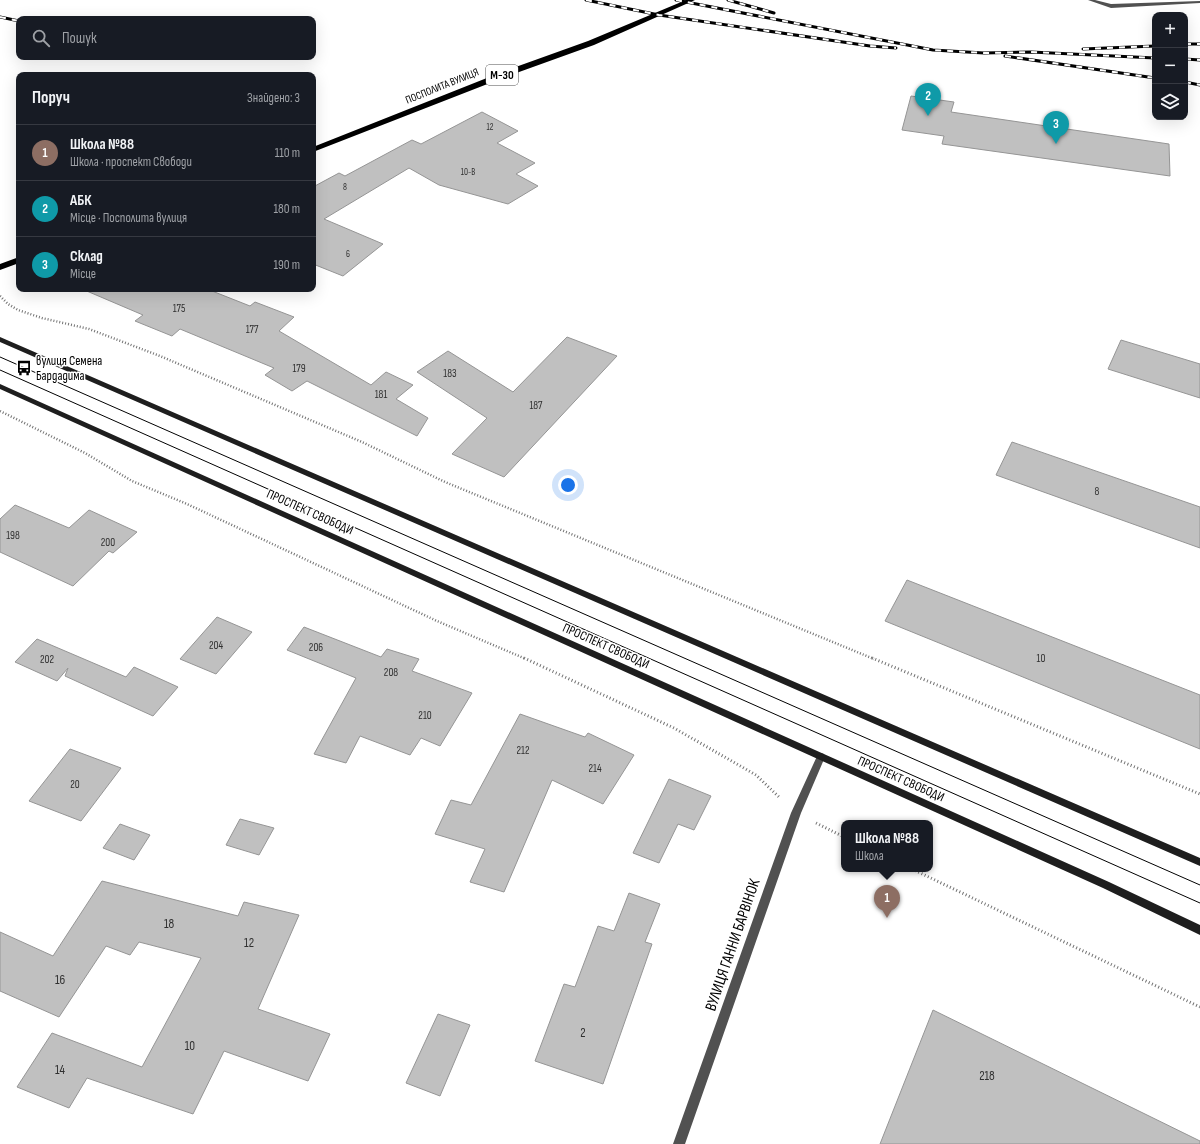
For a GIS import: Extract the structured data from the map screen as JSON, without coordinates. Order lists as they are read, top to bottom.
{
  "streets": {
    "highway": ["М-30", "ПОСПОЛИТА ВУЛИЦЯ"],
    "main road": ["ПРОСПЕКТ СВОБОДИ"],
    "street": ["ВУЛИЦЯ ГАННИ БАРВІНОК"]
  },
  "crossings": [
    ["ПРОСПЕКТ СВОБОДИ", "ВУЛИЦЯ ГАННИ БАРВІНОК"]
  ],
  "places": {
    "bus stop": ["вулиця Семена Бардадима"]
  },
  "house_numbers": [
    "12",
    "10-В",
    "8",
    "6",
    "175",
    "177",
    "179",
    "183",
    "181",
    "187",
    "8",
    "198",
    "200",
    "204",
    "206",
    "10",
    "202",
    "208",
    "210",
    "212",
    "214",
    "20",
    "18",
    "12",
    "16",
    "2",
    "10",
    "14",
    "218"
  ],
  "page": {
    "map_buttons": ["+", "−"],
    "search": "Пошук",
    "heading": ["Поруч", "Знайдено: 3"],
    "pins": ["2", "3", "1"],
    "list": [
      {
        "mark": "1",
        "name": "Школа №88",
        "note": "Школа · проспект Свободи",
        "value": "110 m"
      },
      {
        "mark": "2",
        "name": "АБК",
        "note": "Місце · Посполита вулиця",
        "value": "180 m"
      },
      {
        "mark": "3",
        "name": "Склад",
        "note": "Місце",
        "value": "190 m"
      }
    ],
    "popup": ["Школа №88", "Школа"]
  }
}
